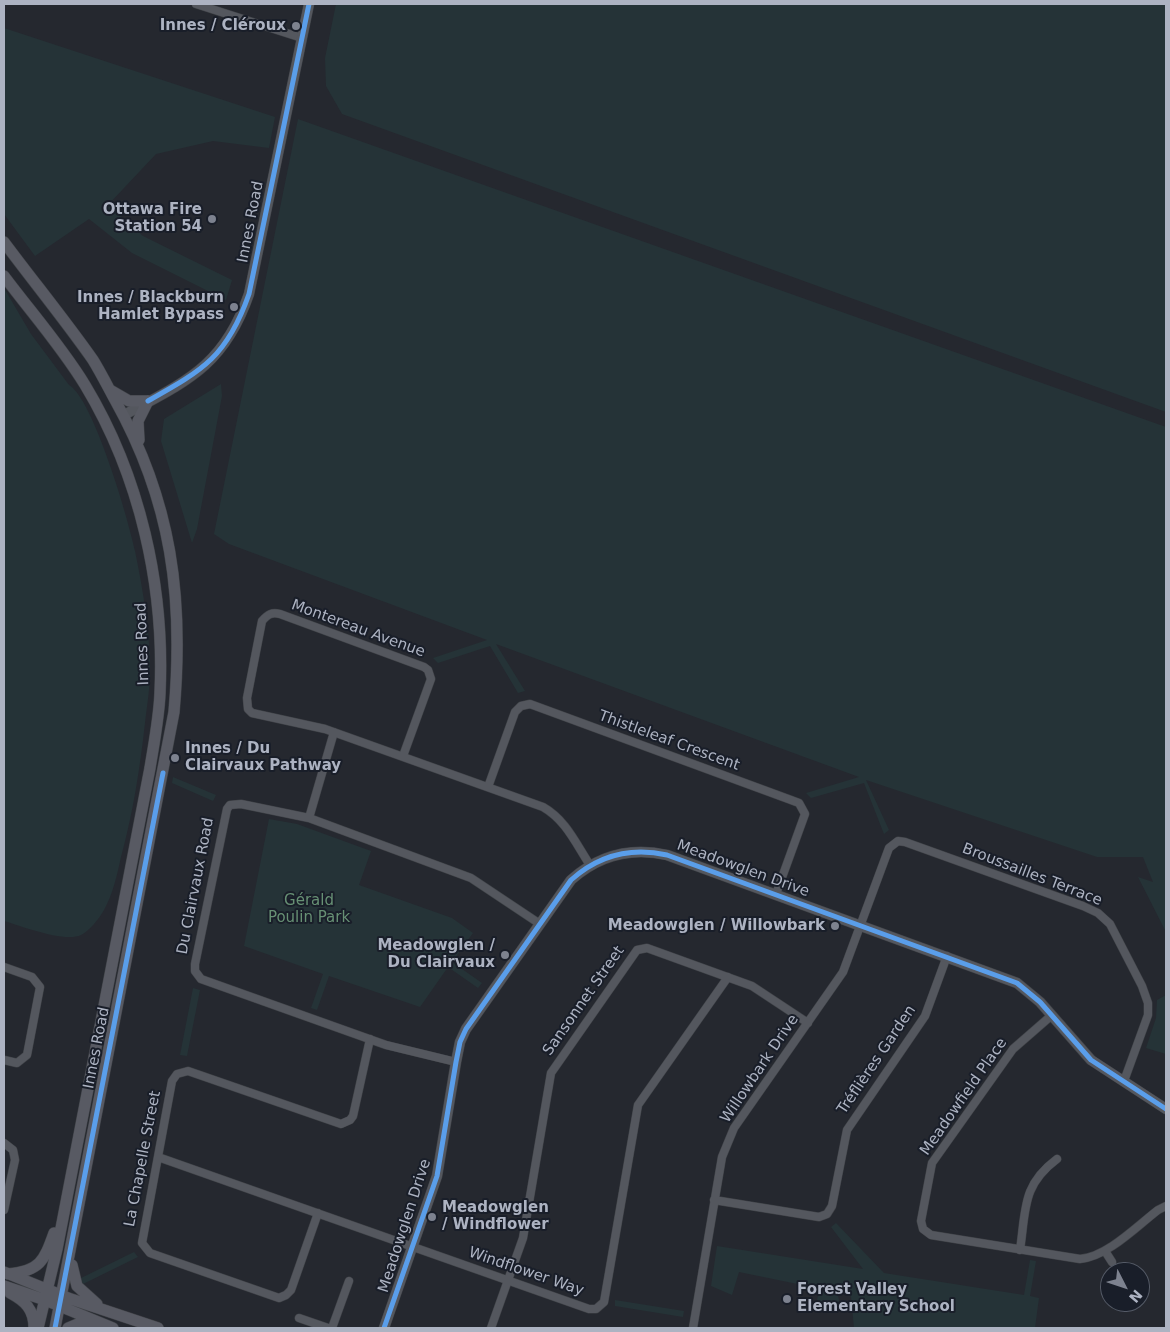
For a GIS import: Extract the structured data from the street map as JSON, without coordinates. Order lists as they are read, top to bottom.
{
  "streets": {
    "main road": ["Innes Road"],
    "street": [
      "Montereau Avenue",
      "Thistleleaf Crescent",
      "Meadowglen Drive",
      "Broussailles Terrace",
      "Du Clairvaux Road",
      "Sansonnet Street",
      "Tréflières Garden",
      "Willowbark Drive",
      "Meadowfield Place",
      "La Chapelle Street",
      "Windflower Way"
    ]
  },
  "crossings": [
    ["Montereau Avenue", "Thistleleaf Crescent"],
    ["Montereau Avenue", "Meadowglen Drive"],
    ["Thistleleaf Crescent", "Meadowglen Drive"],
    ["Meadowglen Drive", "Broussailles Terrace"],
    ["Meadowglen Drive", "Du Clairvaux Road"],
    ["Meadowglen Drive", "Tréflières Garden"],
    ["Meadowglen Drive", "Willowbark Drive"],
    ["Meadowglen Drive", "Meadowfield Place"],
    ["Meadowglen Drive", "Windflower Way"],
    ["Broussailles Terrace", "Willowbark Drive"],
    ["Du Clairvaux Road", "La Chapelle Street"],
    ["Sansonnet Street", "Willowbark Drive"],
    ["Sansonnet Street", "Windflower Way"],
    ["Tréflières Garden", "Willowbark Drive"],
    ["La Chapelle Street", "Windflower Way"]
  ],
  "parks": ["Gérald Poulin Park"],
  "places": [
    "Innes / Cléroux",
    "Ottawa Fire Station 54",
    "Innes / Blackburn Hamlet Bypass",
    "Innes / Du Clairvaux Pathway",
    "Meadowglen / Willowbark",
    "Meadowglen / Du Clairvaux",
    "Meadowglen / Windflower",
    "Forest Valley Elementary School"
  ],
  "north": "bottom right"
}
